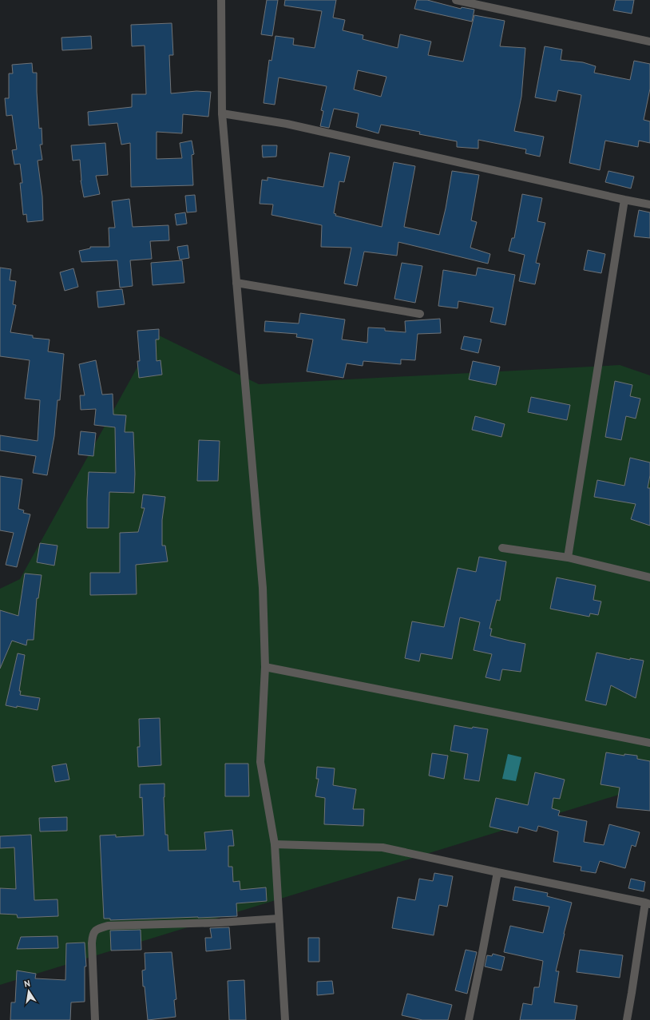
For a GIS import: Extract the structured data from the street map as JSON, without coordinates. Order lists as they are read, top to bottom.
{
  "north": "top"
}
